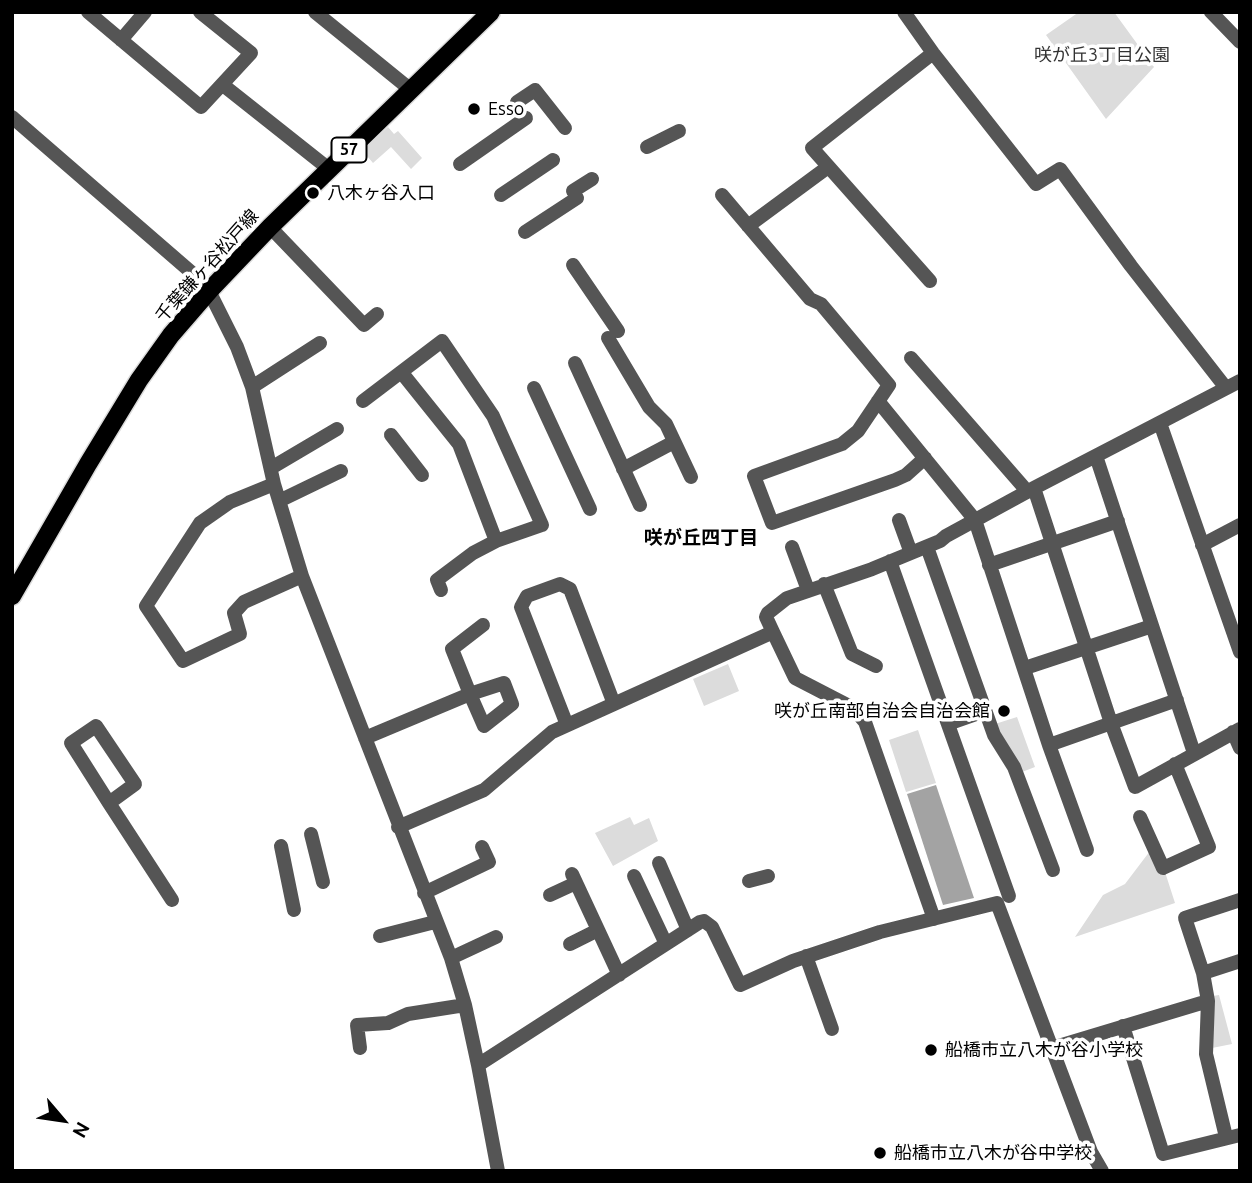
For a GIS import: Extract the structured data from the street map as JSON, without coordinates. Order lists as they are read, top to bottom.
{
  "streets": {
    "main road": ["57", "千葉鎌ヶ谷松戸線"]
  },
  "districts": ["咲が丘四丁目"],
  "parks": ["咲が丘3丁目公園"],
  "places": [
    "Esso",
    "八木ヶ谷入口",
    "咲が丘南部自治会自治会館",
    "船橋市立八木が谷小学校",
    "船橋市立八木が谷中学校"
  ],
  "north": "bottom right"
}
